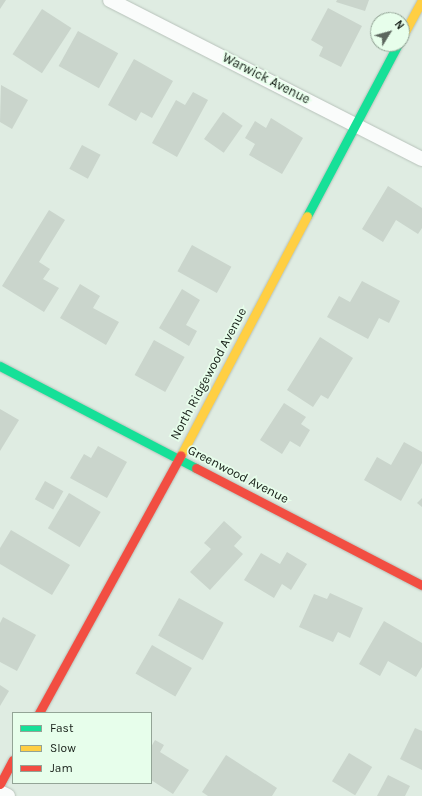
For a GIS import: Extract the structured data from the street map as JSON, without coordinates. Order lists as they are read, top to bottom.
{
  "streets": {
    "street": ["Warwick Avenue", "North Ridgewood Avenue", "Greenwood Avenue"]
  },
  "crossings": [
    ["Warwick Avenue", "North Ridgewood Avenue"],
    ["North Ridgewood Avenue", "Greenwood Avenue"]
  ],
  "legend": ["Fast", "Slow", "Jam"],
  "north": "top right"
}
